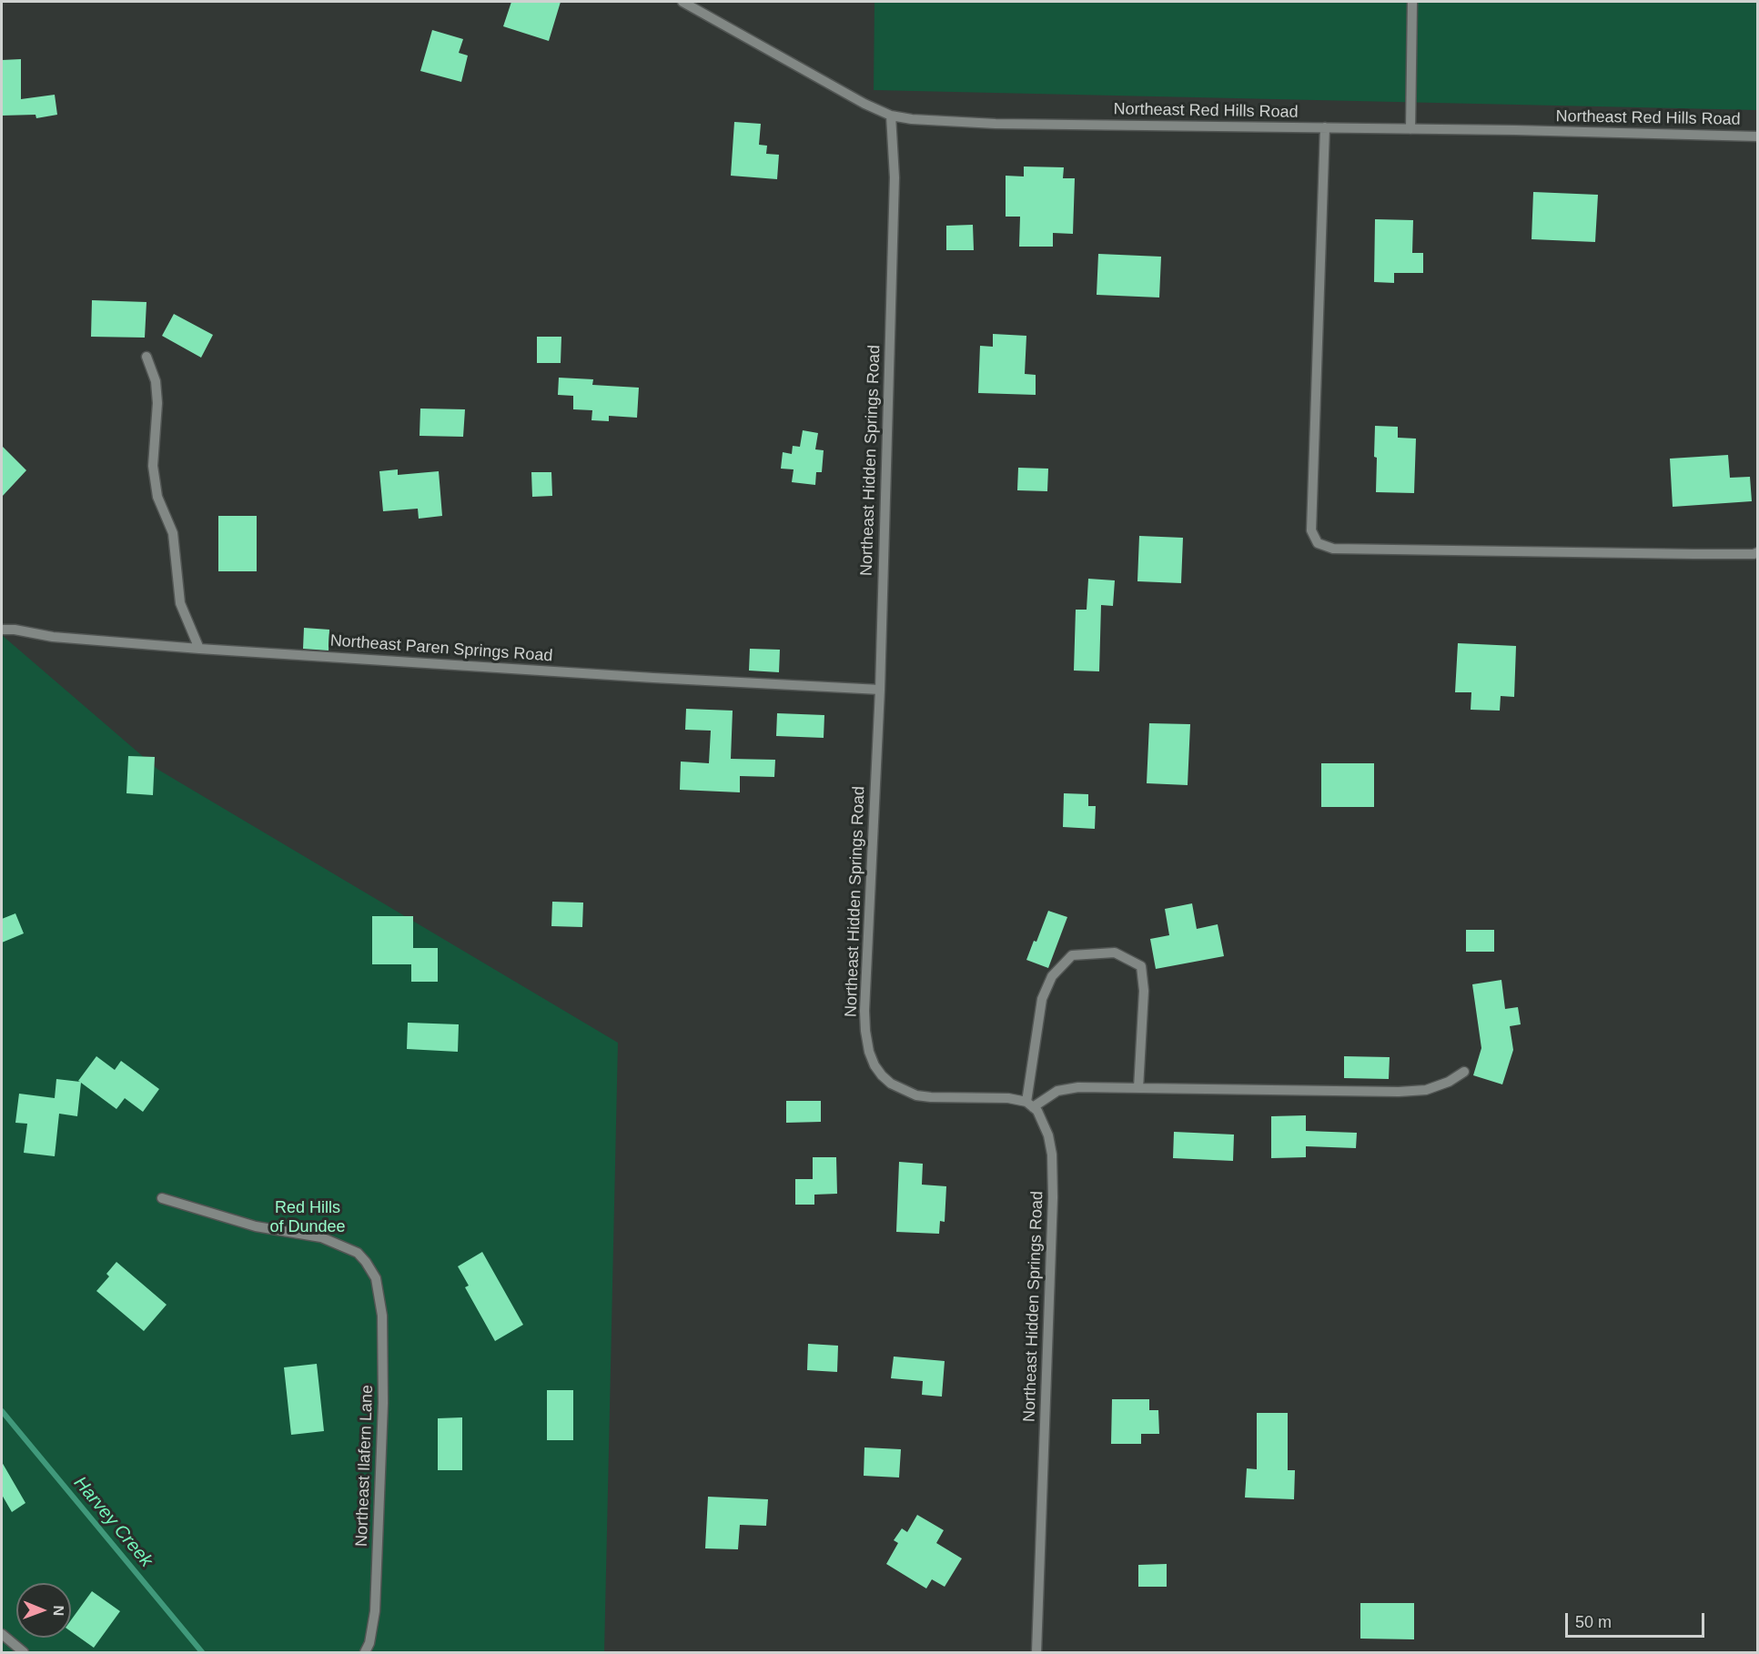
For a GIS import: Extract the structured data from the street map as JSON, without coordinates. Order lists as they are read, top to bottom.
{
  "streets": {
    "street": [
      "Northeast Red Hills Road",
      "Northeast Hidden Springs Road",
      "Northeast Paren Springs Road",
      "Northeast Ilafern Lane"
    ]
  },
  "crossings": [
    ["Northeast Red Hills Road", "Northeast Hidden Springs Road"],
    ["Northeast Hidden Springs Road", "Northeast Paren Springs Road"]
  ],
  "water": ["Harvey Creek"],
  "parks": ["Red Hills of Dundee"],
  "scale_bar": "50 m",
  "north": "right"
}
